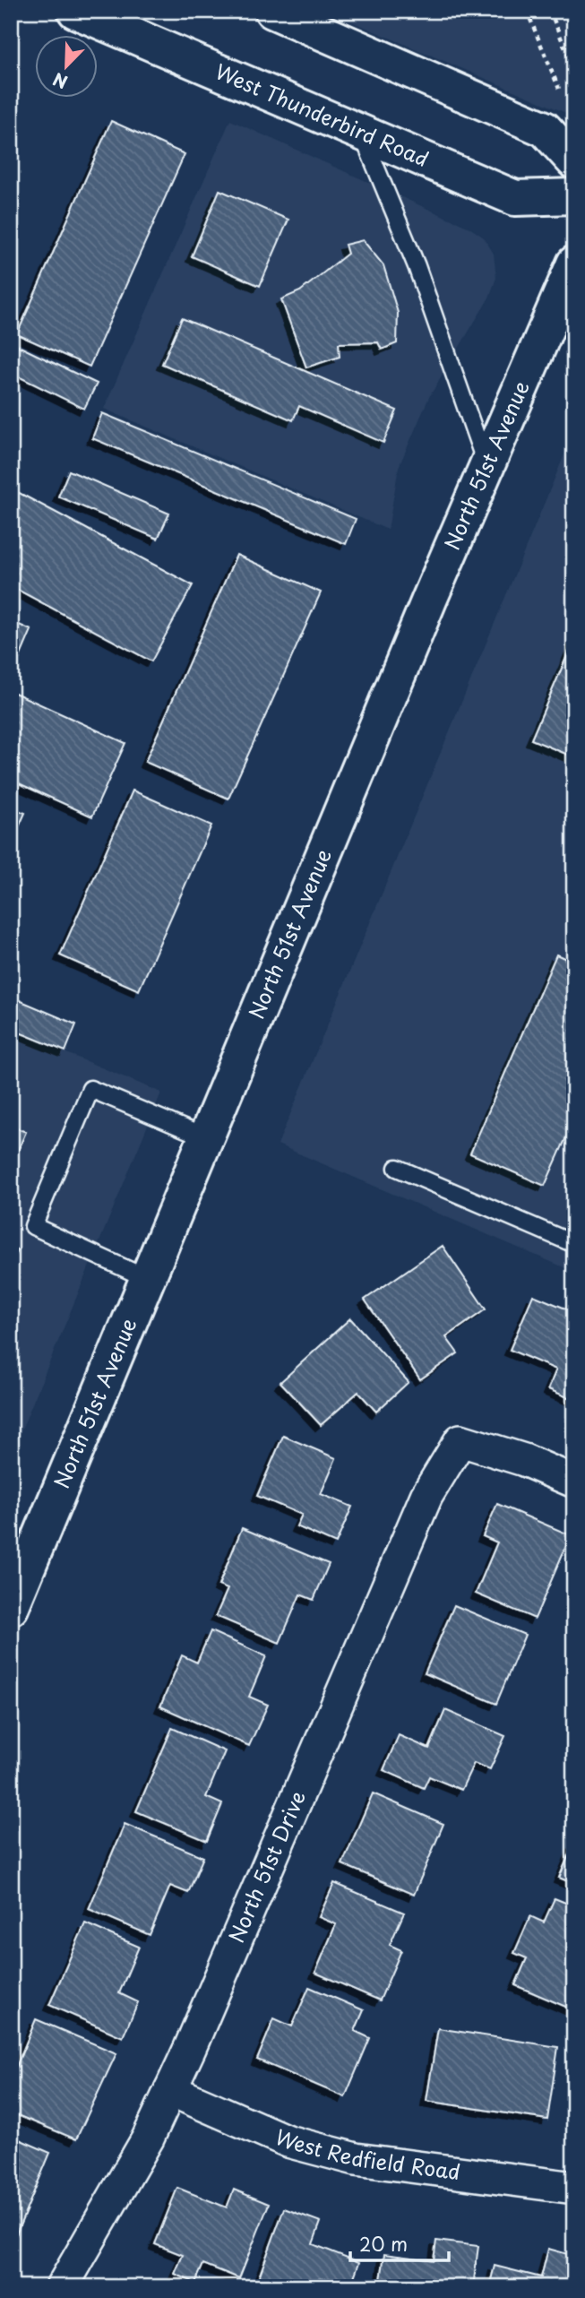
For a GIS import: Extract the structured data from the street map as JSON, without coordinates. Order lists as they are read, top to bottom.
{
  "streets": {
    "main road": ["West Thunderbird Road", "North 51st Avenue"],
    "street": ["North 51st Drive", "West Redfield Road"]
  },
  "crossings": [
    ["North 51st Drive", "West Redfield Road"]
  ],
  "scale_bar": "20 m",
  "north": "bottom left"
}
